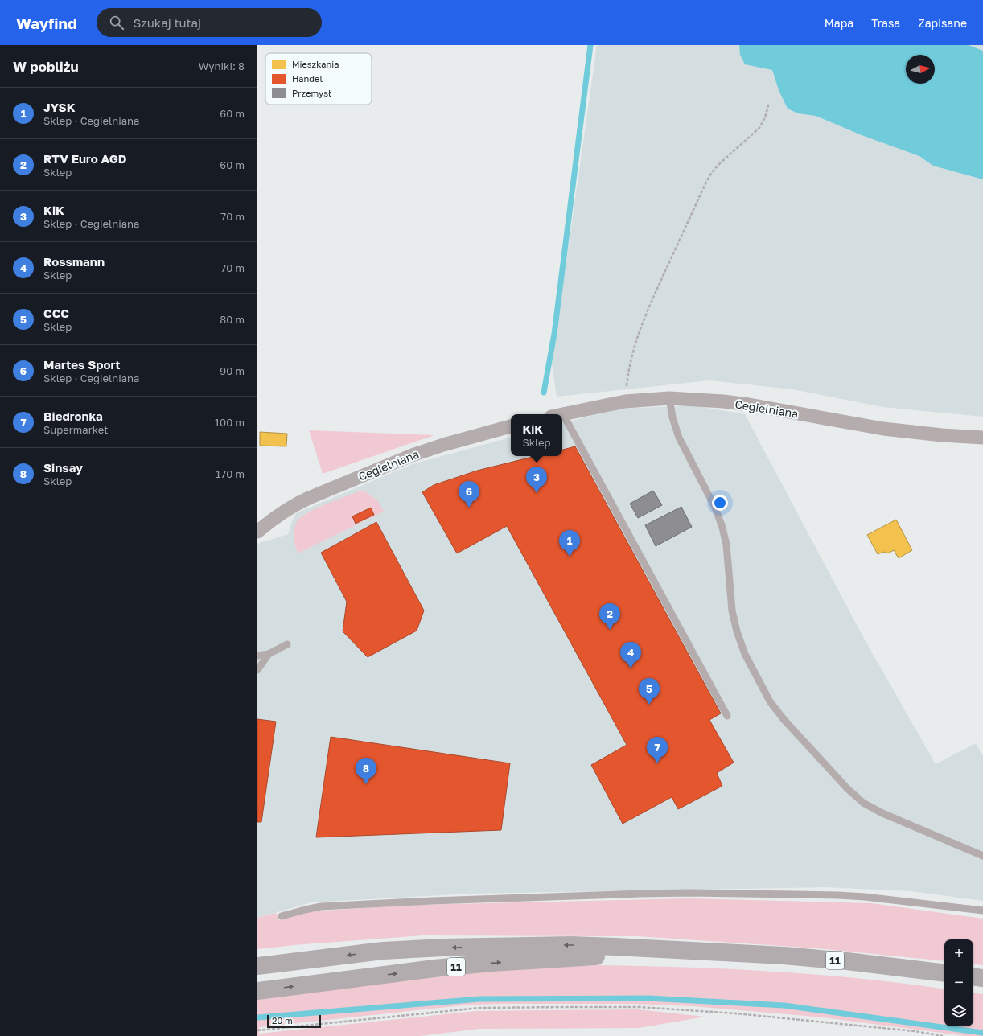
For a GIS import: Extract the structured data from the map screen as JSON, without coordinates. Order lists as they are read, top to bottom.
{
  "streets": {
    "highway": ["11"],
    "street": ["Cegielniana"]
  },
  "legend": ["Mieszkania", "Handel", "Przemysł"],
  "scale_bar": "20 m",
  "north": "right",
  "page": {
    "header": "Wayfind",
    "search": "Szukaj tutaj",
    "nav": ["Mapa", "Trasa", "Zapisane"],
    "heading": ["W pobliżu", "Wyniki: 8"],
    "list": [
      {
        "mark": "1",
        "name": "JYSK",
        "note": "Sklep · Cegielniana",
        "value": "60 m"
      },
      {
        "mark": "2",
        "name": "RTV Euro AGD",
        "note": "Sklep",
        "value": "60 m"
      },
      {
        "mark": "3",
        "name": "KiK",
        "note": "Sklep · Cegielniana",
        "value": "70 m"
      },
      {
        "mark": "4",
        "name": "Rossmann",
        "note": "Sklep",
        "value": "70 m"
      },
      {
        "mark": "5",
        "name": "CCC",
        "note": "Sklep",
        "value": "80 m"
      },
      {
        "mark": "6",
        "name": "Martes Sport",
        "note": "Sklep · Cegielniana",
        "value": "90 m"
      },
      {
        "mark": "7",
        "name": "Biedronka",
        "note": "Supermarket",
        "value": "100 m"
      },
      {
        "mark": "8",
        "name": "Sinsay",
        "note": "Sklep",
        "value": "170 m"
      }
    ],
    "popup": ["KiK", "Sklep"],
    "pins": [
      "3",
      "6",
      "1",
      "2",
      "4",
      "5",
      "7",
      "8"
    ],
    "map_buttons": ["+", "−"],
    "scale": "20 m"
  }
}
